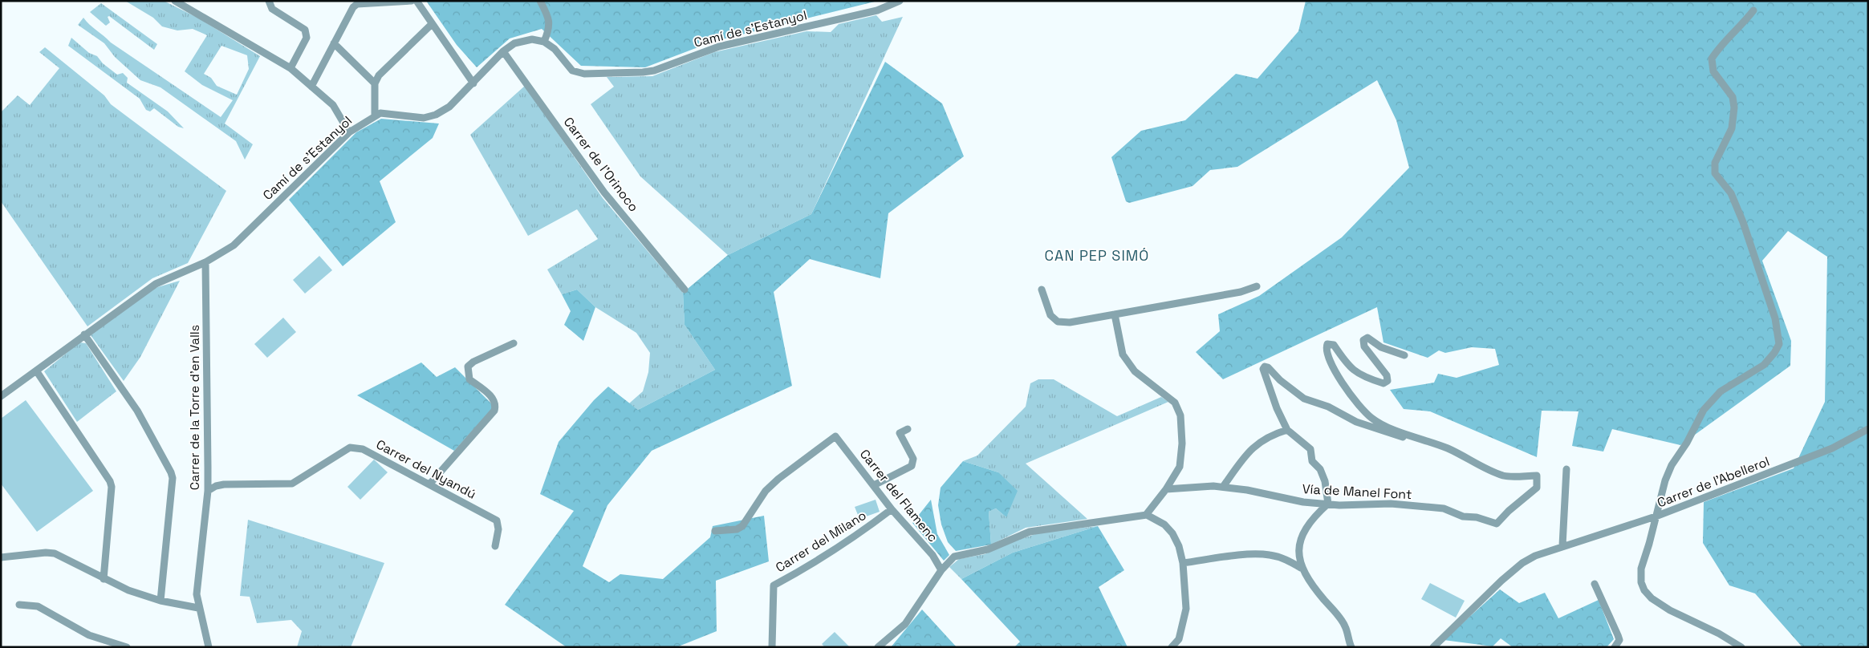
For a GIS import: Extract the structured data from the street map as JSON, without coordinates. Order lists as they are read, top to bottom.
{
  "streets": {
    "street": [
      "Camí de s'Estanyol",
      "Carrer de l'Orinoco",
      "Carrer de la Torre d'en Valls",
      "Carrer del Nyandú",
      "Carrer de l'Abellerol",
      "Vía de Manel Font",
      "Carrer del Flamenc",
      "Carrer del Milano"
    ]
  },
  "crossings": [
    ["Camí de s'Estanyol", "Carrer de l'Orinoco"],
    ["Camí de s'Estanyol", "Carrer de la Torre d'en Valls"],
    ["Carrer de la Torre d'en Valls", "Carrer del Nyandú"],
    ["Carrer del Flamenc", "Carrer del Milano"]
  ],
  "districts": ["CAN PEP SIMÓ"]
}
